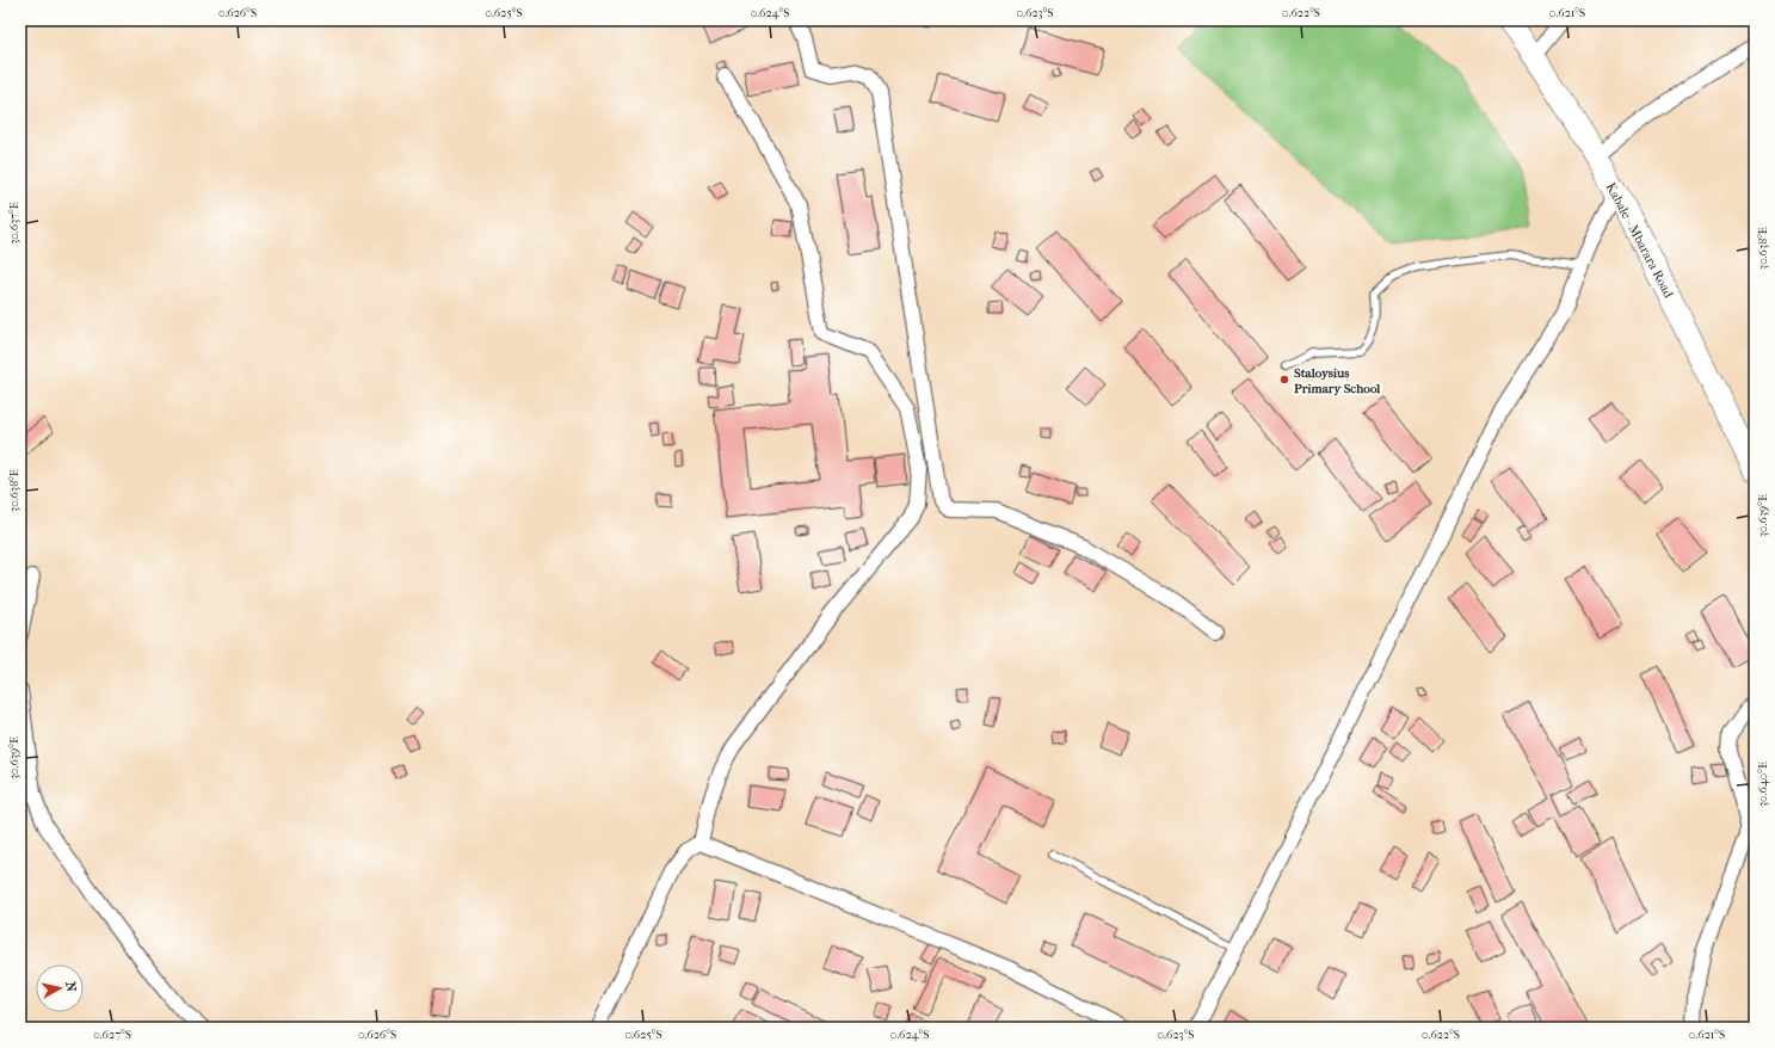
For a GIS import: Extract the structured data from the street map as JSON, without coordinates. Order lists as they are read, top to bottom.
{
  "streets": {
    "main road": ["Kabale - Mbarara Road"]
  },
  "places": ["Staloysius Primary School"],
  "north": "right",
  "coordinates": [
    "0.626°S",
    "0.625°S",
    "0.624°S",
    "0.623°S",
    "0.622°S",
    "0.621°S",
    "30.637°E",
    "30.638°E",
    "30.639°E",
    "30.640°E",
    "0.627°S"
  ]
}
